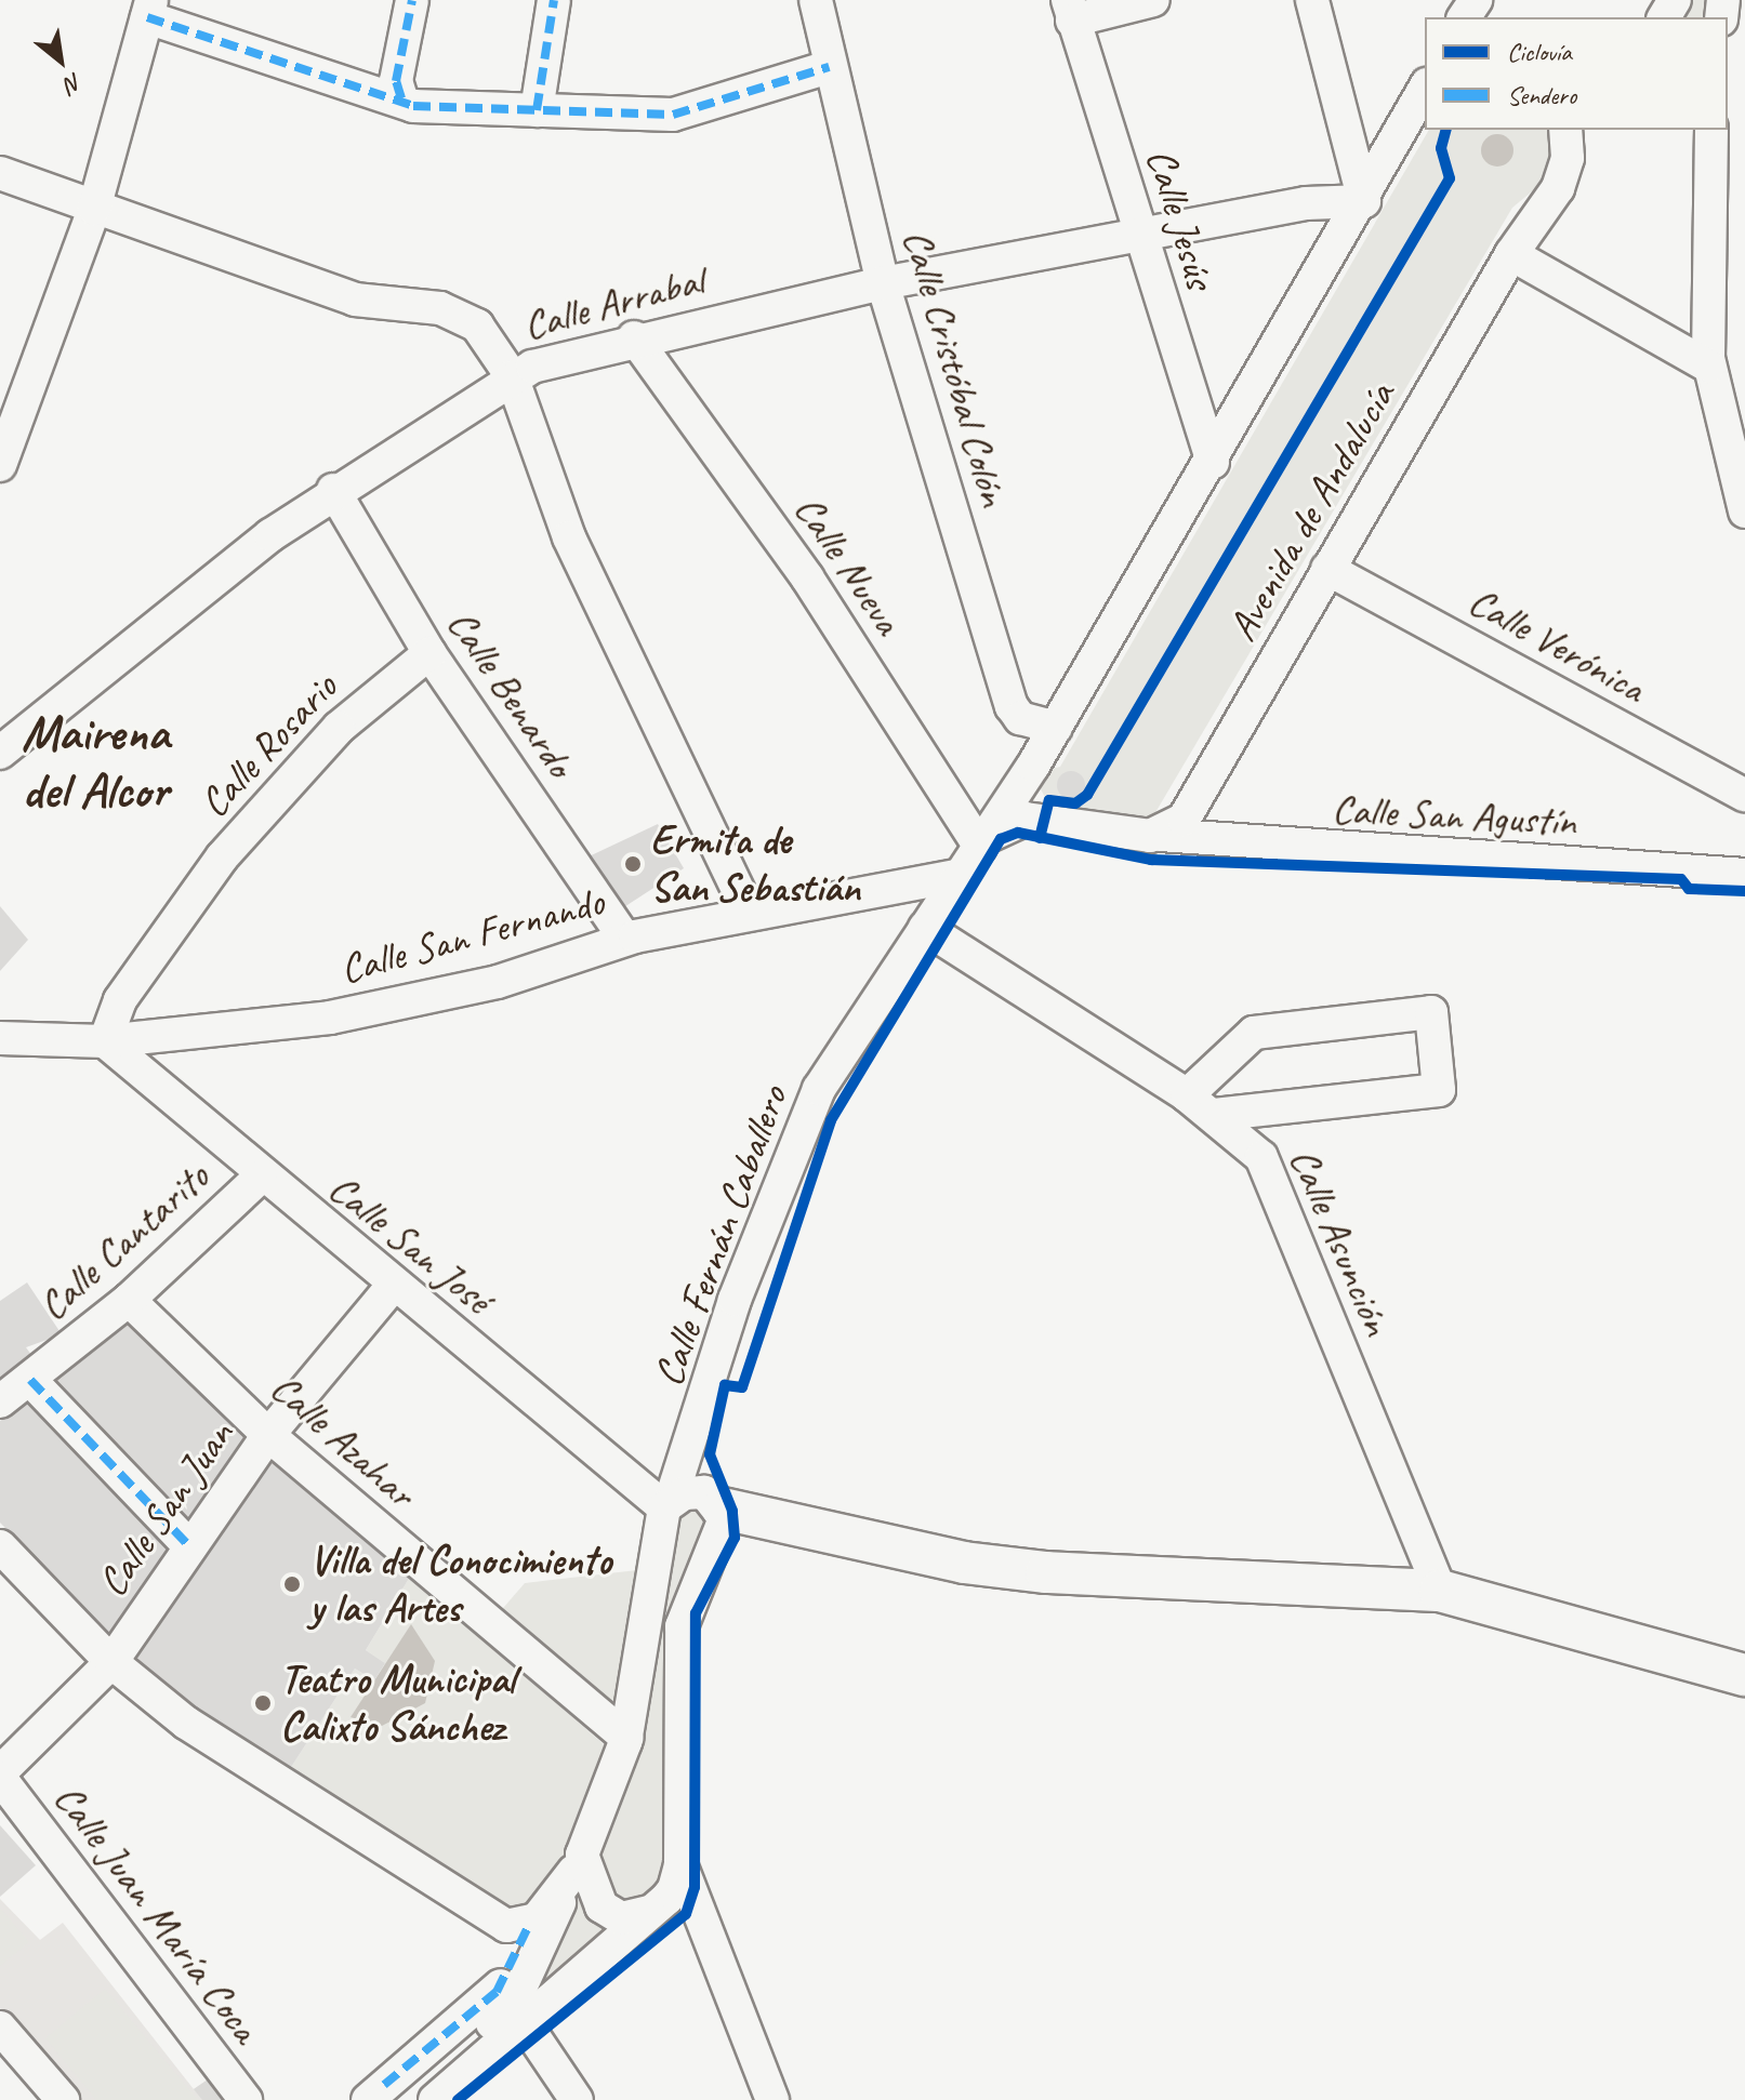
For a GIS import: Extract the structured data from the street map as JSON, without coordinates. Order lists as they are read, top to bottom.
{
  "streets": {
    "street": [
      "Calle Jesús",
      "Calle Arrabal",
      "Calle Cristóbal Colón",
      "Avenida de Andalucía",
      "Calle Nueva",
      "Calle Verónica",
      "Calle Benardo",
      "Calle Rosario",
      "Calle San Agustín",
      "Calle San Fernando",
      "Calle Fernán Caballero",
      "Calle Cantarito",
      "Calle Asunción",
      "Calle San José",
      "Calle Azahar",
      "Calle San Juan",
      "Calle Juan María Coca"
    ]
  },
  "crossings": [
    ["Calle Jesús", "Calle Arrabal"],
    ["Calle Arrabal", "Calle Cristóbal Colón"],
    ["Calle Arrabal", "Calle Nueva"],
    ["Calle Arrabal", "Calle Benardo"],
    ["Avenida de Andalucía", "Calle Verónica"],
    ["Avenida de Andalucía", "Calle San Agustín"],
    ["Calle Nueva", "Calle Fernán Caballero"],
    ["Calle Benardo", "Calle Rosario"],
    ["Calle Benardo", "Calle San Fernando"],
    ["Calle Rosario", "Calle San Fernando"],
    ["Calle Rosario", "Calle San José"],
    ["Calle San Fernando", "Calle Fernán Caballero"],
    ["Calle San Fernando", "Calle San José"],
    ["Calle Fernán Caballero", "Calle Asunción"],
    ["Calle Fernán Caballero", "Calle San José"],
    ["Calle Fernán Caballero", "Calle Azahar"],
    ["Calle Cantarito", "Calle San José"],
    ["Calle Cantarito", "Calle Azahar"],
    ["Calle San José", "Calle San Juan"],
    ["Calle Azahar", "Calle San Juan"],
    ["Calle San Juan", "Calle Juan María Coca"]
  ],
  "districts": ["Mairena del Alcor"],
  "places": ["Ermita de San Sebastián", "Villa del Conocimiento y las Artes", "Teatro Municipal Calixto Sánchez"],
  "legend": ["Ciclovía", "Sendero"],
  "north": "bottom right"
}
